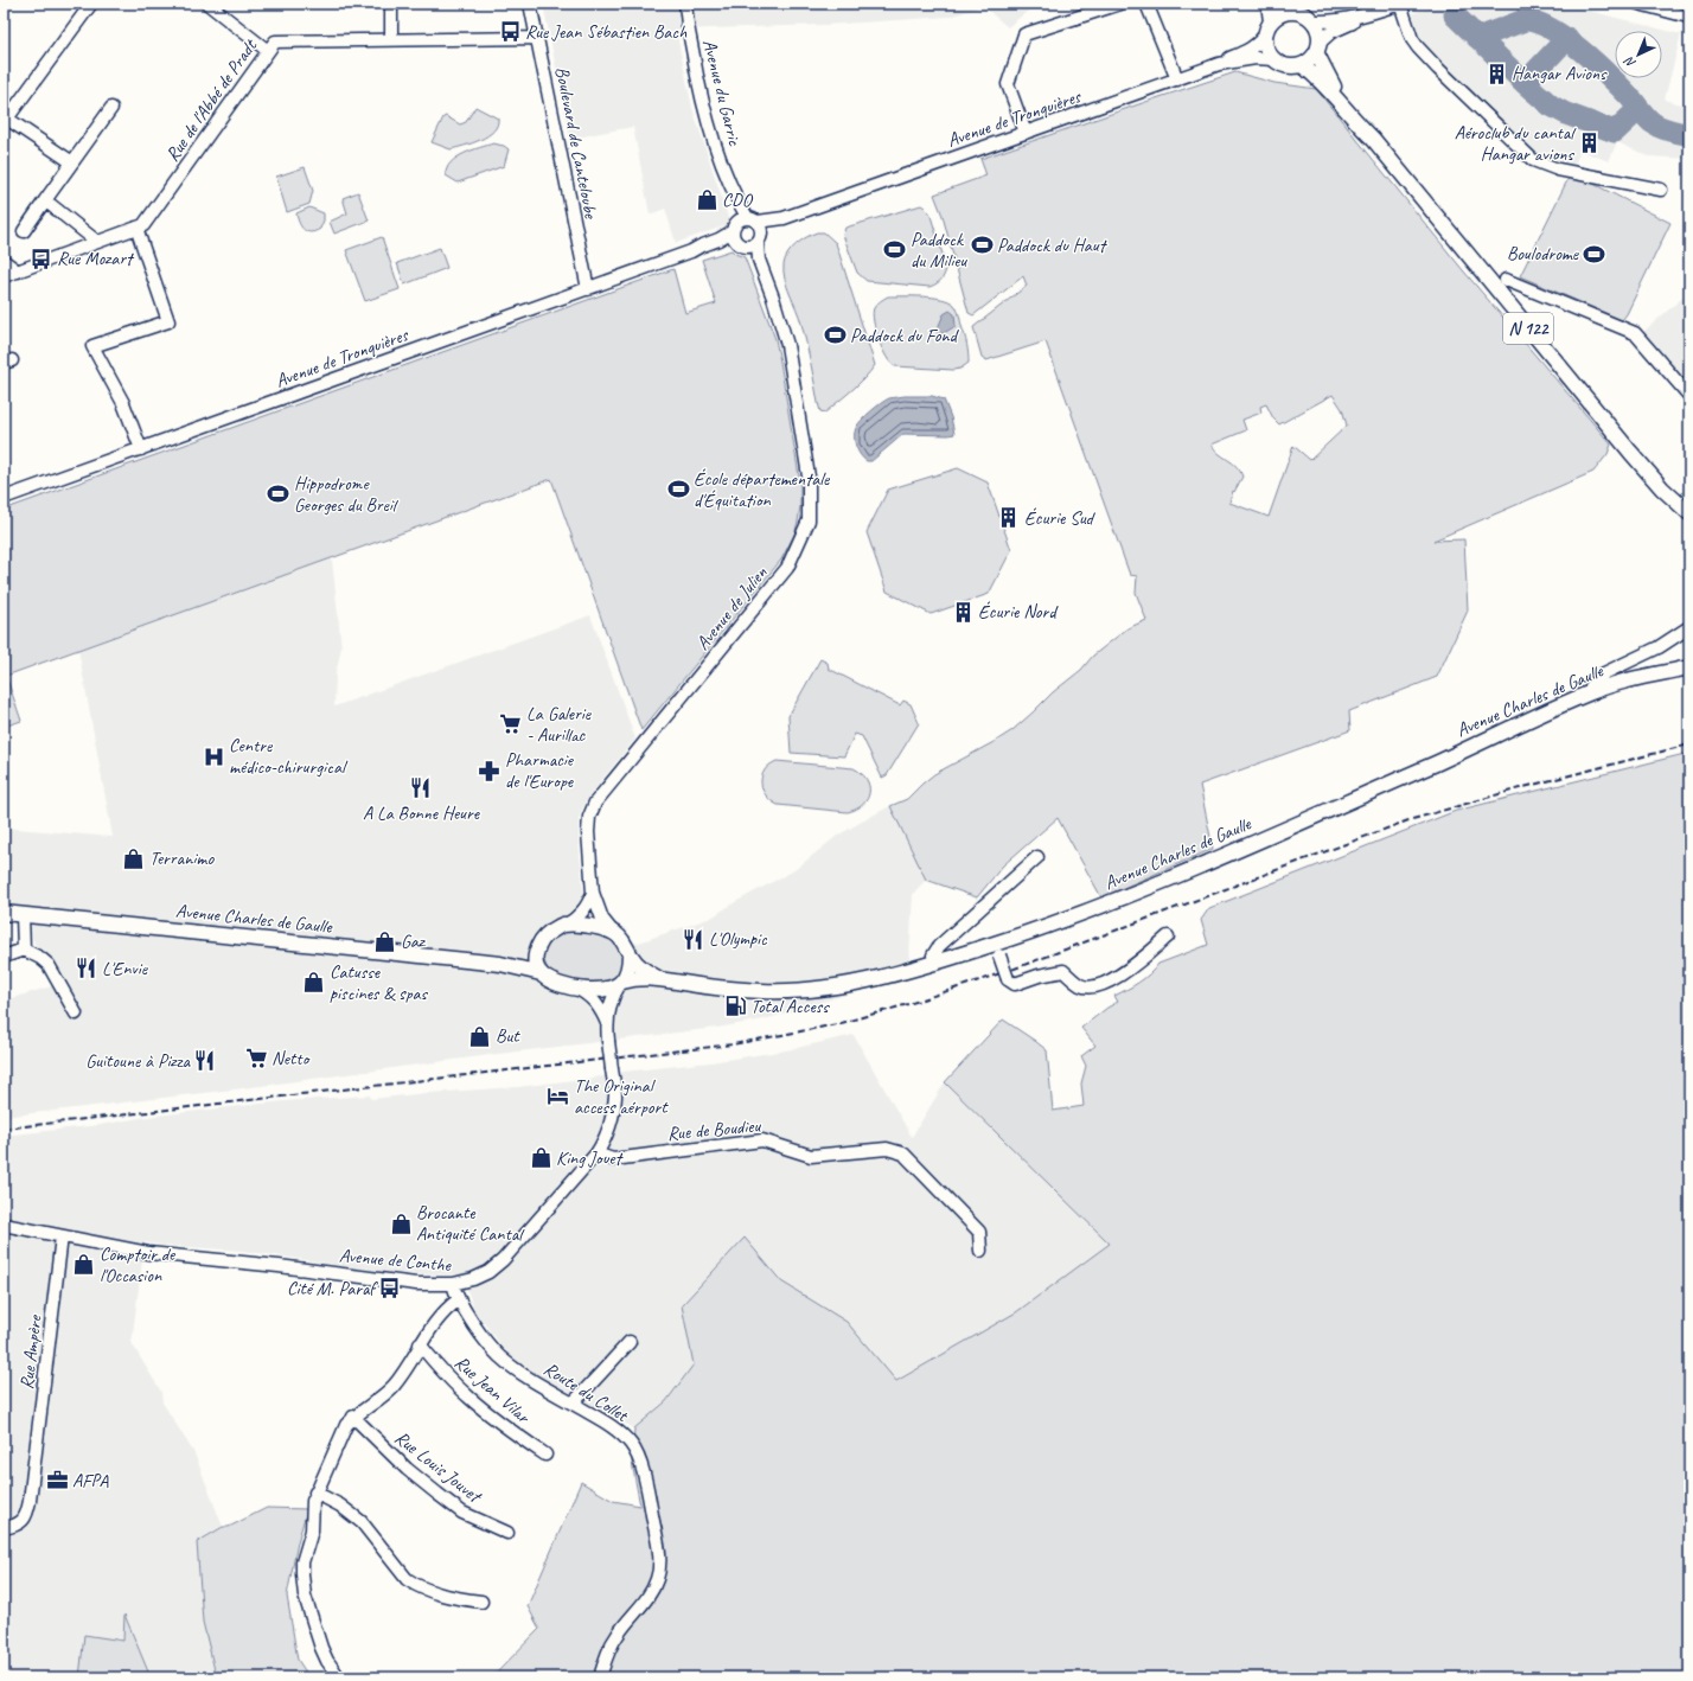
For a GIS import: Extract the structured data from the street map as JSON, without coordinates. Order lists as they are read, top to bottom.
{
  "streets": {
    "main road": ["N 122", "Avenue Charles de Gaulle"],
    "street": [
      "Avenue du Garric",
      "Rue de l'Abbé de Pradt",
      "Avenue de Tronquières",
      "Boulevard de Canteloube",
      "Avenue de Julien",
      "Rue de Boudieu",
      "Avenue de Conthe",
      "Rue Ampère",
      "Rue Jean Vilar",
      "Route du Collet",
      "Rue Louis Jouvet"
    ]
  },
  "crossings": [
    ["Avenue du Garric", "Avenue de Tronquières"],
    ["Avenue du Garric", "Avenue de Julien"],
    ["Rue de l'Abbé de Pradt", "Boulevard de Canteloube"],
    ["Avenue de Tronquières", "Boulevard de Canteloube"],
    ["Avenue de Tronquières", "N 122"],
    ["Avenue de Tronquières", "Avenue de Julien"],
    ["Avenue de Julien", "Avenue Charles de Gaulle"],
    ["Avenue de Julien", "Avenue de Conthe"],
    ["Avenue Charles de Gaulle", "Avenue de Conthe"],
    ["Rue de Boudieu", "Avenue de Conthe"],
    ["Avenue de Conthe", "Rue Ampère"],
    ["Avenue de Conthe", "Route du Collet"]
  ],
  "places": {
    "bus stop": ["Rue Jean Sébastien Bach", "Rue Mozart", "Cité M. Paraf"],
    "building": [
      "Hangar Avions",
      "Aéroclub du cantal Hangar avions",
      "Écurie Sud",
      "Écurie Nord"
    ],
    "shop": [
      "CDO",
      "Terranimo",
      "Gaz",
      "Catusse piscines & spas",
      "But",
      "King Jouet",
      "Brocante Antiquité Cantal",
      "Comptoir de l'Occasion"
    ],
    "sports": [
      "Paddock du Haut",
      "Paddock du Milieu",
      "Boulodrome",
      "Paddock du Fond",
      "École départementale d'Équitation",
      "Hippodrome Georges du Breil"
    ],
    "supermarket": ["La Galerie - Aurillac", "Netto"],
    "hospital": ["Centre médico-chirurgical"],
    "pharmacy": ["Pharmacie de l'Europe"],
    "restaurant": [
      "A La Bonne Heure",
      "L'Olympic",
      "L'Envie",
      "Guitoune à Pizza"
    ],
    "fuel station": ["Total Access"],
    "hotel": ["The Original access aérport"],
    "office": ["AFPA"]
  },
  "north": "bottom left"
}
